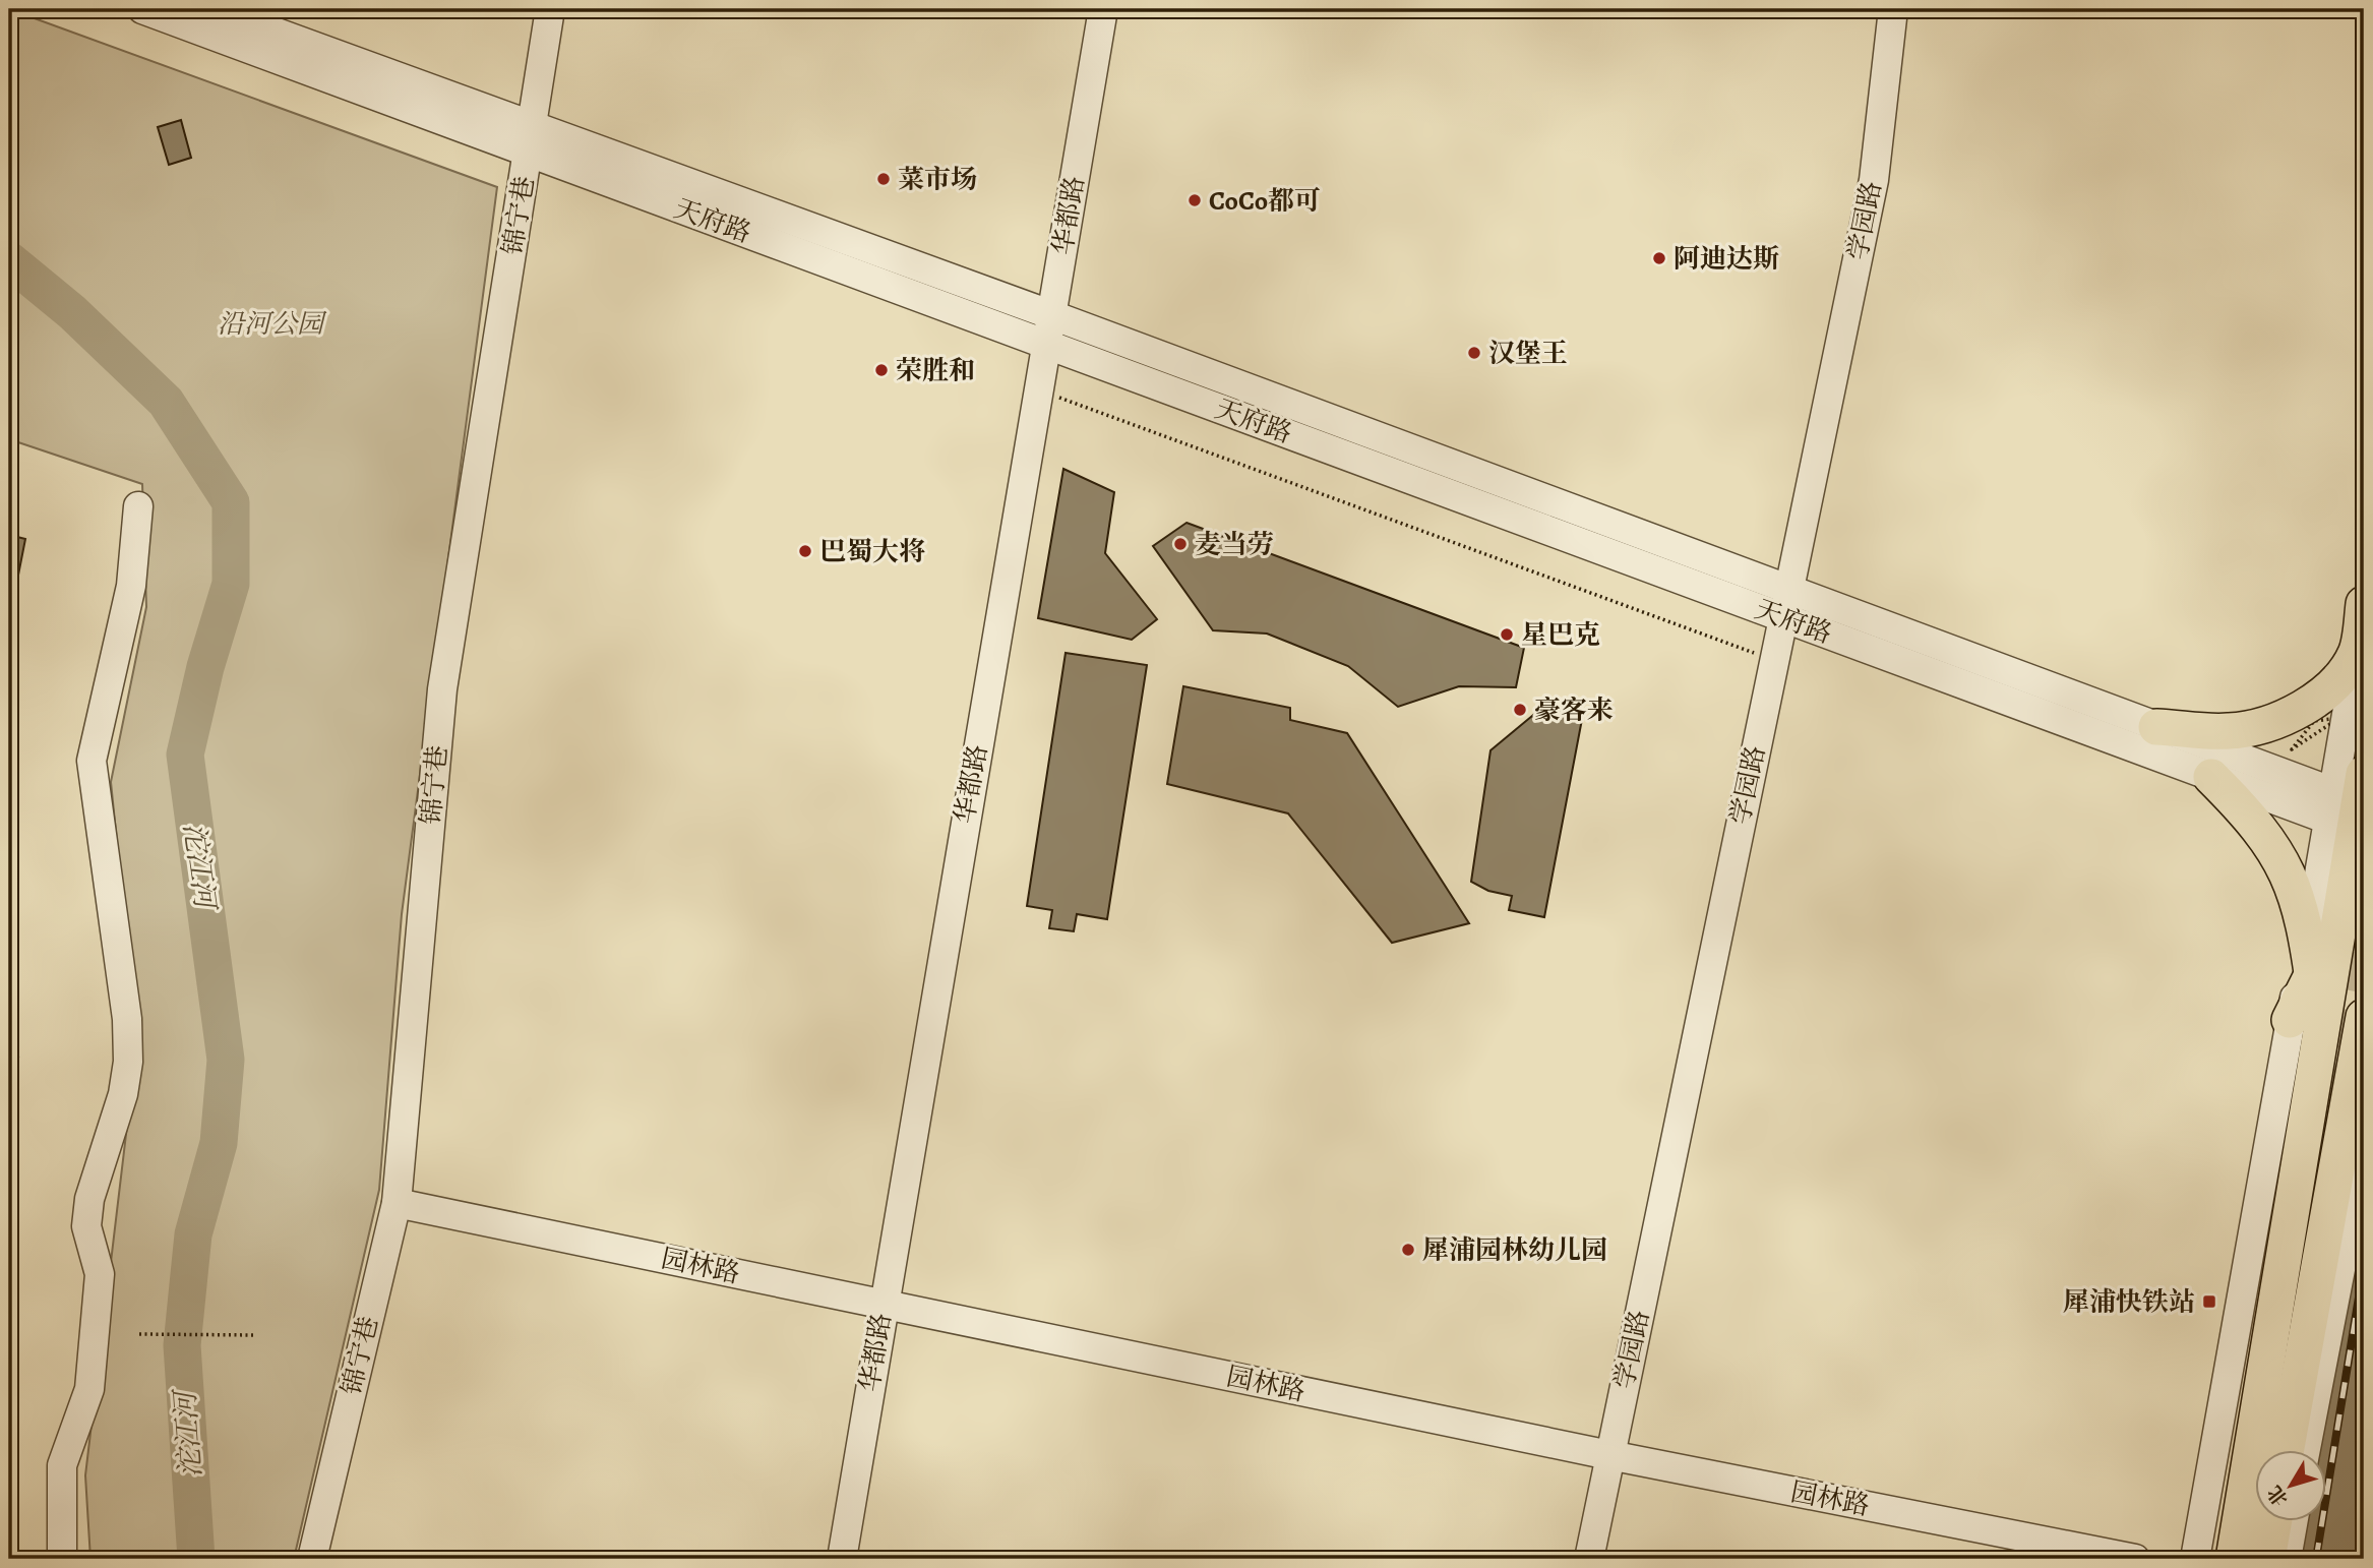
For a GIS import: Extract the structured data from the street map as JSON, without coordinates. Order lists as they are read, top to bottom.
{
  "streets": {
    "street": [
      "锦宁巷",
      "华都路",
      "天府路",
      "学园路",
      "园林路"
    ]
  },
  "crossings": [
    ["锦宁巷", "天府路"],
    ["锦宁巷", "园林路"],
    ["华都路", "天府路"],
    ["华都路", "园林路"],
    ["天府路", "学园路"],
    ["学园路", "园林路"]
  ],
  "water": ["沱江河"],
  "parks": ["沿河公园"],
  "places": {
    "other": [
      "菜市场",
      "CoCo都可",
      "阿迪达斯",
      "汉堡王",
      "荣胜和",
      "麦当劳",
      "巴蜀大将",
      "星巴克",
      "豪客来",
      "犀浦园林幼儿园"
    ],
    "transit": ["犀浦快铁站"]
  },
  "north": "bottom left"
}
